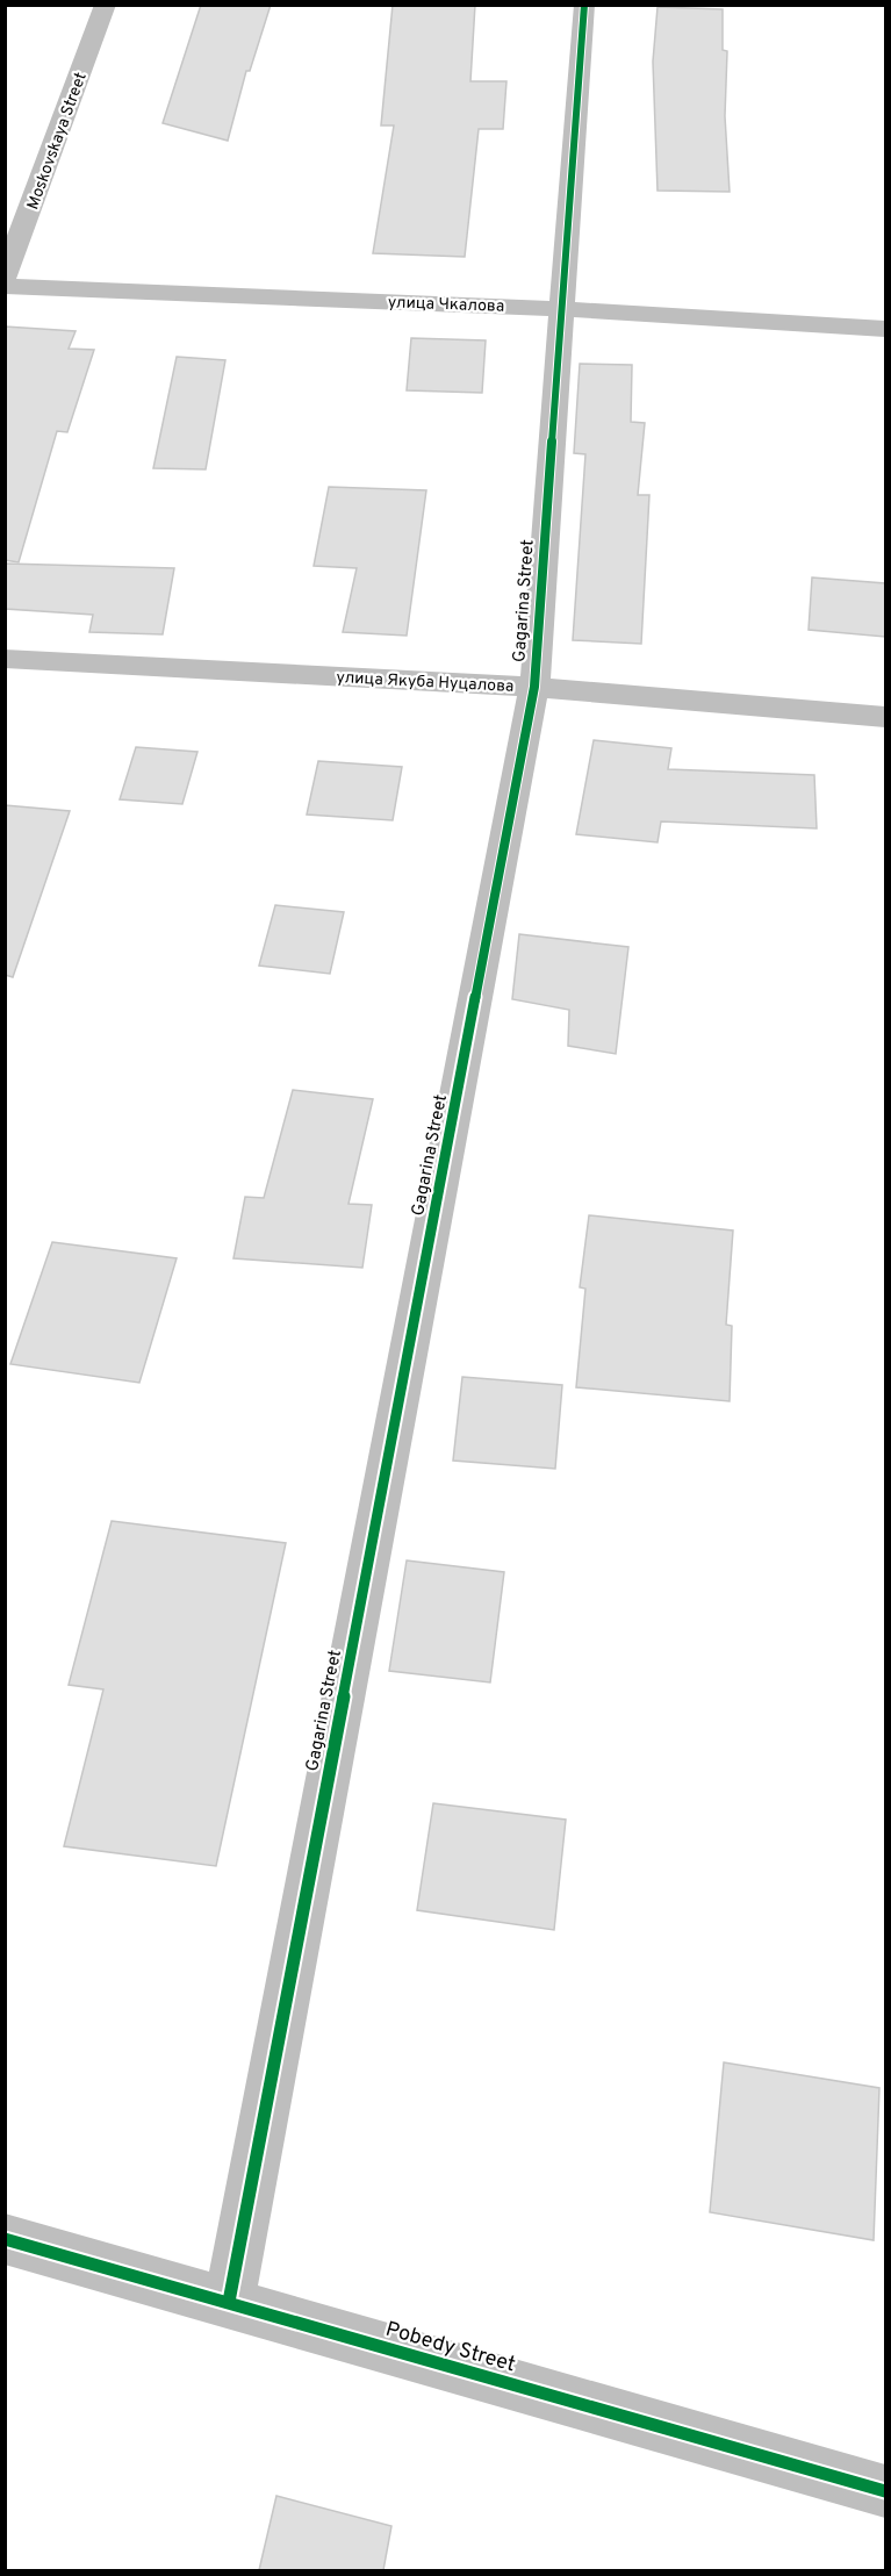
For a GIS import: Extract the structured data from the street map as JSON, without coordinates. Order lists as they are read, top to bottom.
{
  "streets": {
    "street": [
      "Moskovskaya Street",
      "улица Чкалова",
      "Gagarina Street",
      "улица Якуба Нуцалова",
      "Pobedy Street"
    ]
  },
  "crossings": [
    ["улица Чкалова", "Gagarina Street"],
    ["Gagarina Street", "улица Якуба Нуцалова"],
    ["Gagarina Street", "Pobedy Street"]
  ]
}
